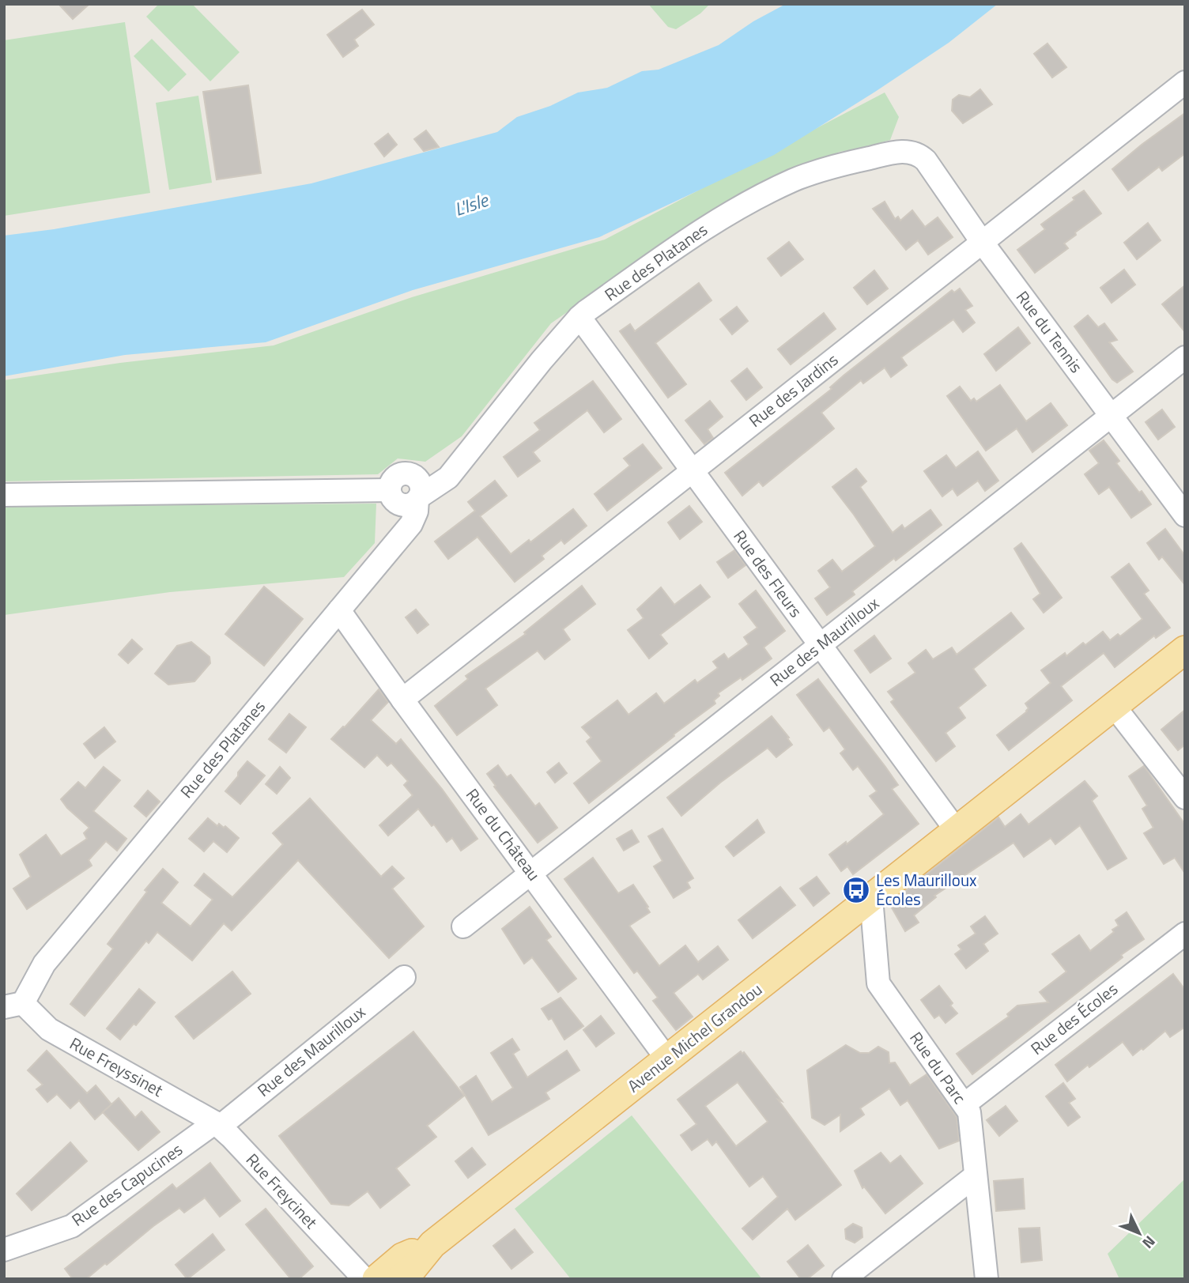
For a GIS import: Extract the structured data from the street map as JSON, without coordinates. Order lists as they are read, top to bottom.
{
  "streets": {
    "main road": ["Avenue Michel Grandou"],
    "street": [
      "Rue des Platanes",
      "Rue du Tennis",
      "Rue des Jardins",
      "Rue des Fleurs",
      "Rue des Maurilloux",
      "Rue du Château",
      "Rue des Écoles",
      "Rue Freyssinet",
      "Rue du Parc",
      "Rue des Capucines",
      "Rue Freycinet"
    ]
  },
  "crossings": [
    ["Rue des Platanes", "Rue du Tennis"],
    ["Rue des Platanes", "Rue des Fleurs"],
    ["Rue des Platanes", "Rue du Château"],
    ["Rue des Platanes", "Rue Freyssinet"],
    ["Rue du Tennis", "Rue des Jardins"],
    ["Rue du Tennis", "Rue des Maurilloux"],
    ["Rue des Jardins", "Rue des Fleurs"],
    ["Rue des Jardins", "Rue du Château"],
    ["Rue des Fleurs", "Rue des Maurilloux"],
    ["Rue des Fleurs", "Avenue Michel Grandou"],
    ["Rue des Maurilloux", "Rue du Château"],
    ["Rue des Maurilloux", "Rue Freyssinet"],
    ["Rue des Maurilloux", "Rue des Capucines"],
    ["Rue des Maurilloux", "Rue Freycinet"],
    ["Rue du Château", "Avenue Michel Grandou"],
    ["Rue des Écoles", "Rue du Parc"],
    ["Avenue Michel Grandou", "Rue du Parc"],
    ["Rue Freyssinet", "Rue des Capucines"],
    ["Rue Freyssinet", "Rue Freycinet"],
    ["Rue des Capucines", "Rue Freycinet"]
  ],
  "water": ["L'Isle"],
  "places": {
    "bus stop": ["Les Maurilloux Écoles"]
  },
  "north": "bottom right"
}
